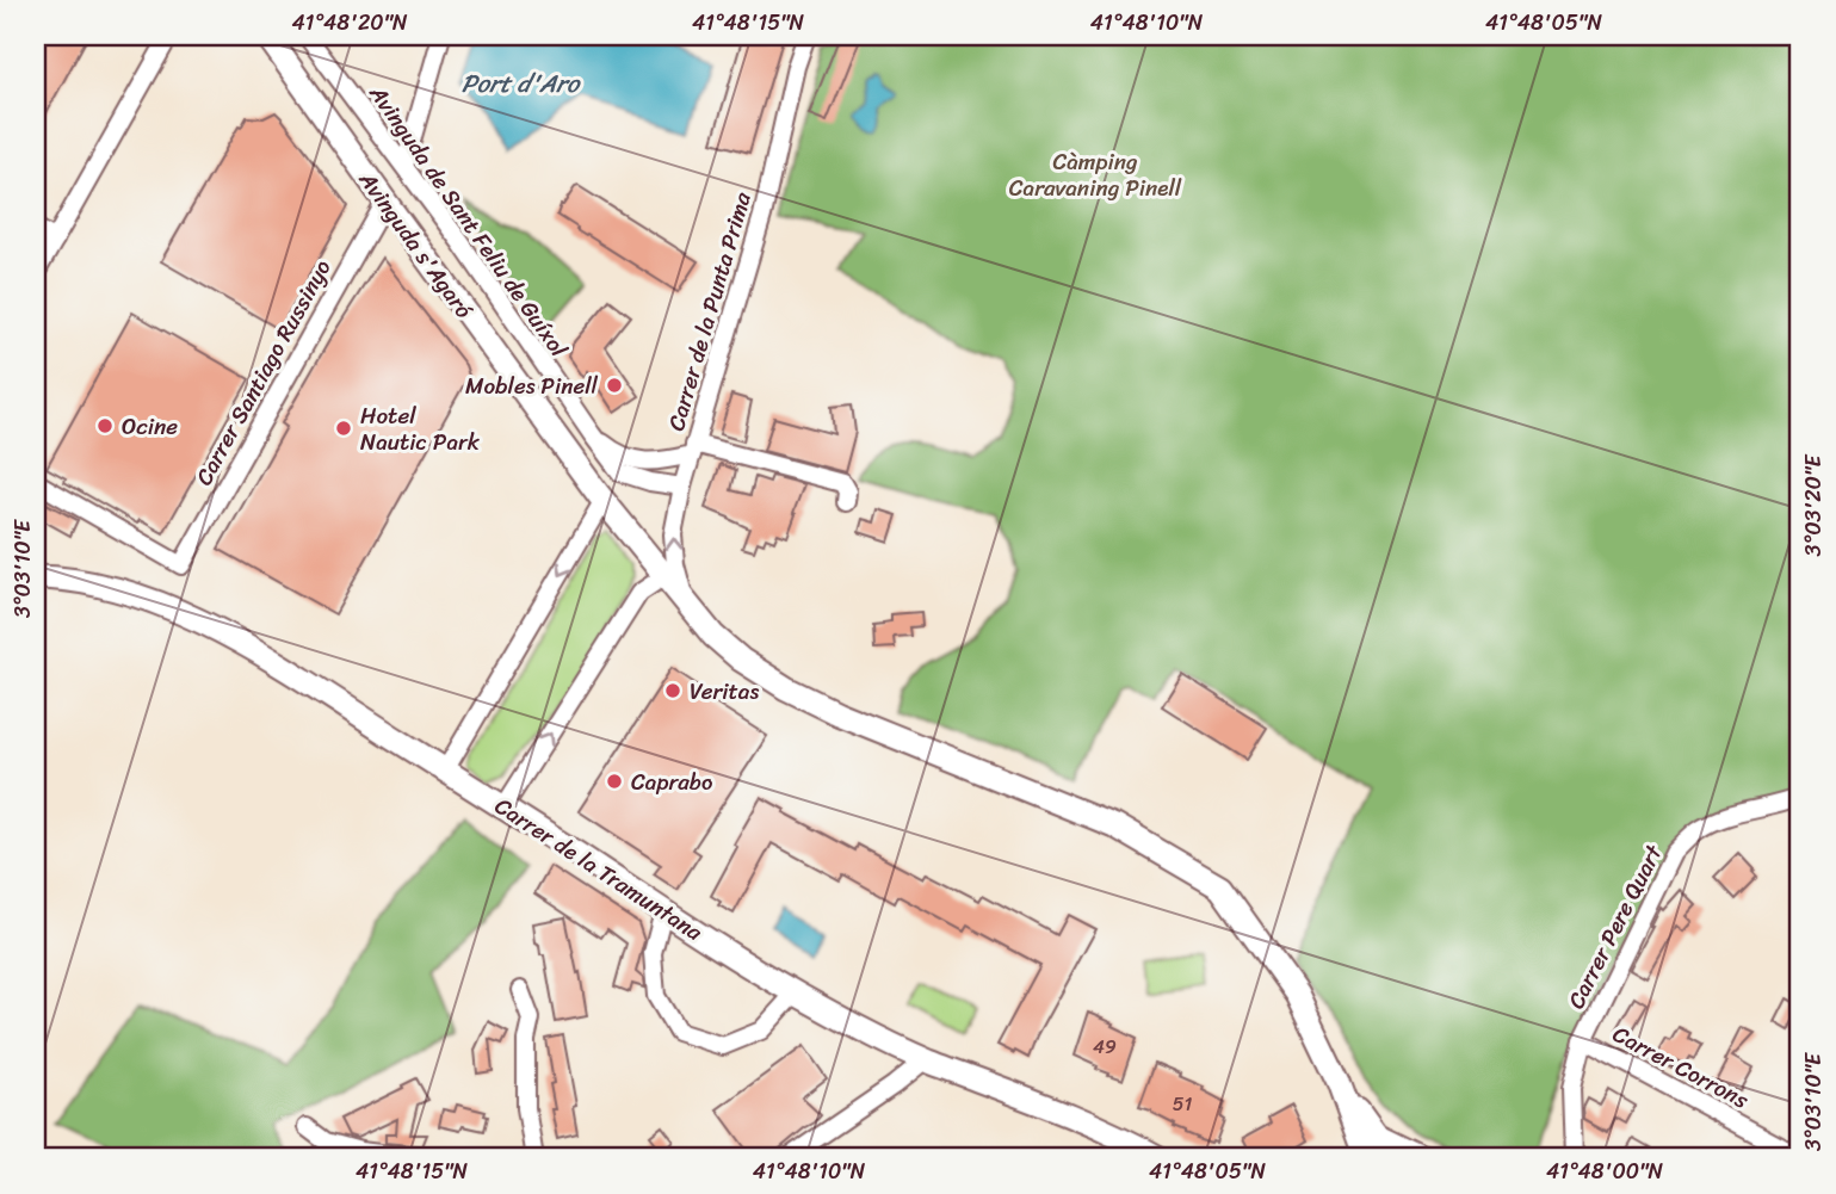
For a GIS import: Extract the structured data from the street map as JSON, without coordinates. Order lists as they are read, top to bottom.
{
  "streets": {
    "main road": ["Avinguda s'Agaró", "Carrer de la Tramuntana"],
    "street": [
      "Avinguda de Sant Feliu de Guíxol",
      "Carrer de la Punta Prima",
      "Carrer Santiago Russinyo",
      "Carrer Pere Quart",
      "Carrer Corrons"
    ]
  },
  "crossings": [
    ["Avinguda de Sant Feliu de Guíxol", "Carrer de la Punta Prima"],
    ["Avinguda s'Agaró", "Carrer de la Punta Prima"],
    ["Avinguda s'Agaró", "Carrer Santiago Russinyo"],
    ["Carrer Pere Quart", "Carrer Corrons"]
  ],
  "water": ["Port d'Aro"],
  "parks": ["Càmping Caravaning Pinell"],
  "places": [
    "Mobles Pinell",
    "Ocine",
    "Hotel Nautic Park",
    "Veritas",
    "Caprabo"
  ],
  "house_numbers": ["49", "51"],
  "coordinates": [
    "41°48'20\"N",
    "41°48'15\"N",
    "41°48'10\"N",
    "41°48'05\"N",
    "3°03'20\"E",
    "3°03'10\"E",
    "41°48'00\"N"
  ]
}
